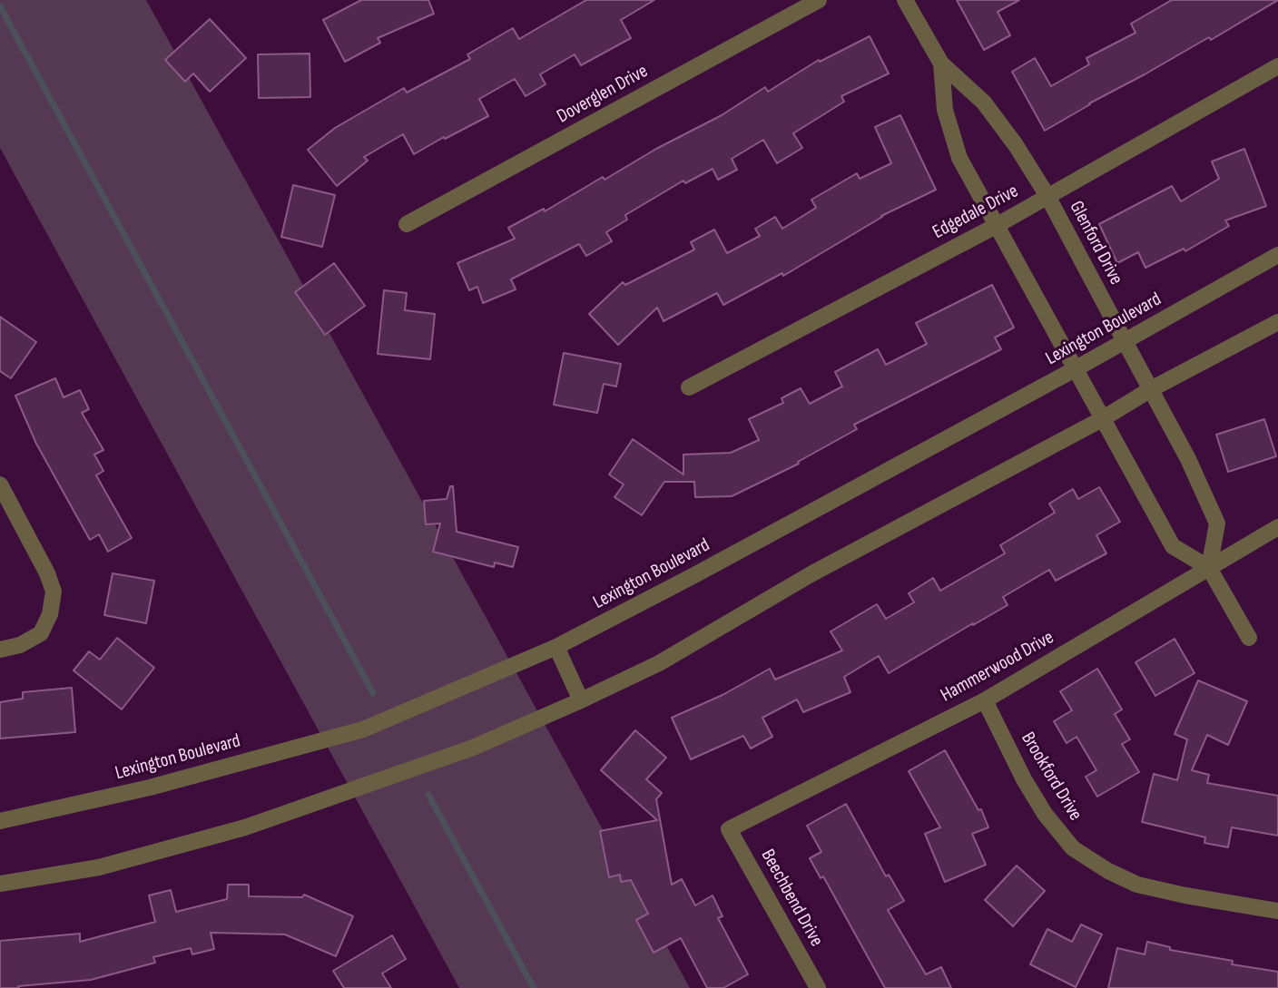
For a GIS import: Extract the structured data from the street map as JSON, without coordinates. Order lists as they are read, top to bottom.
{
  "streets": {
    "street": [
      "Doverglen Drive",
      "Edgedale Drive",
      "Glenford Drive",
      "Lexington Boulevard",
      "Hammerwood Drive",
      "Brookford Drive",
      "Beechbend Drive"
    ]
  },
  "crossings": [
    ["Edgedale Drive", "Glenford Drive"],
    ["Glenford Drive", "Lexington Boulevard"],
    ["Glenford Drive", "Hammerwood Drive"],
    ["Hammerwood Drive", "Brookford Drive"],
    ["Hammerwood Drive", "Beechbend Drive"]
  ]
}
